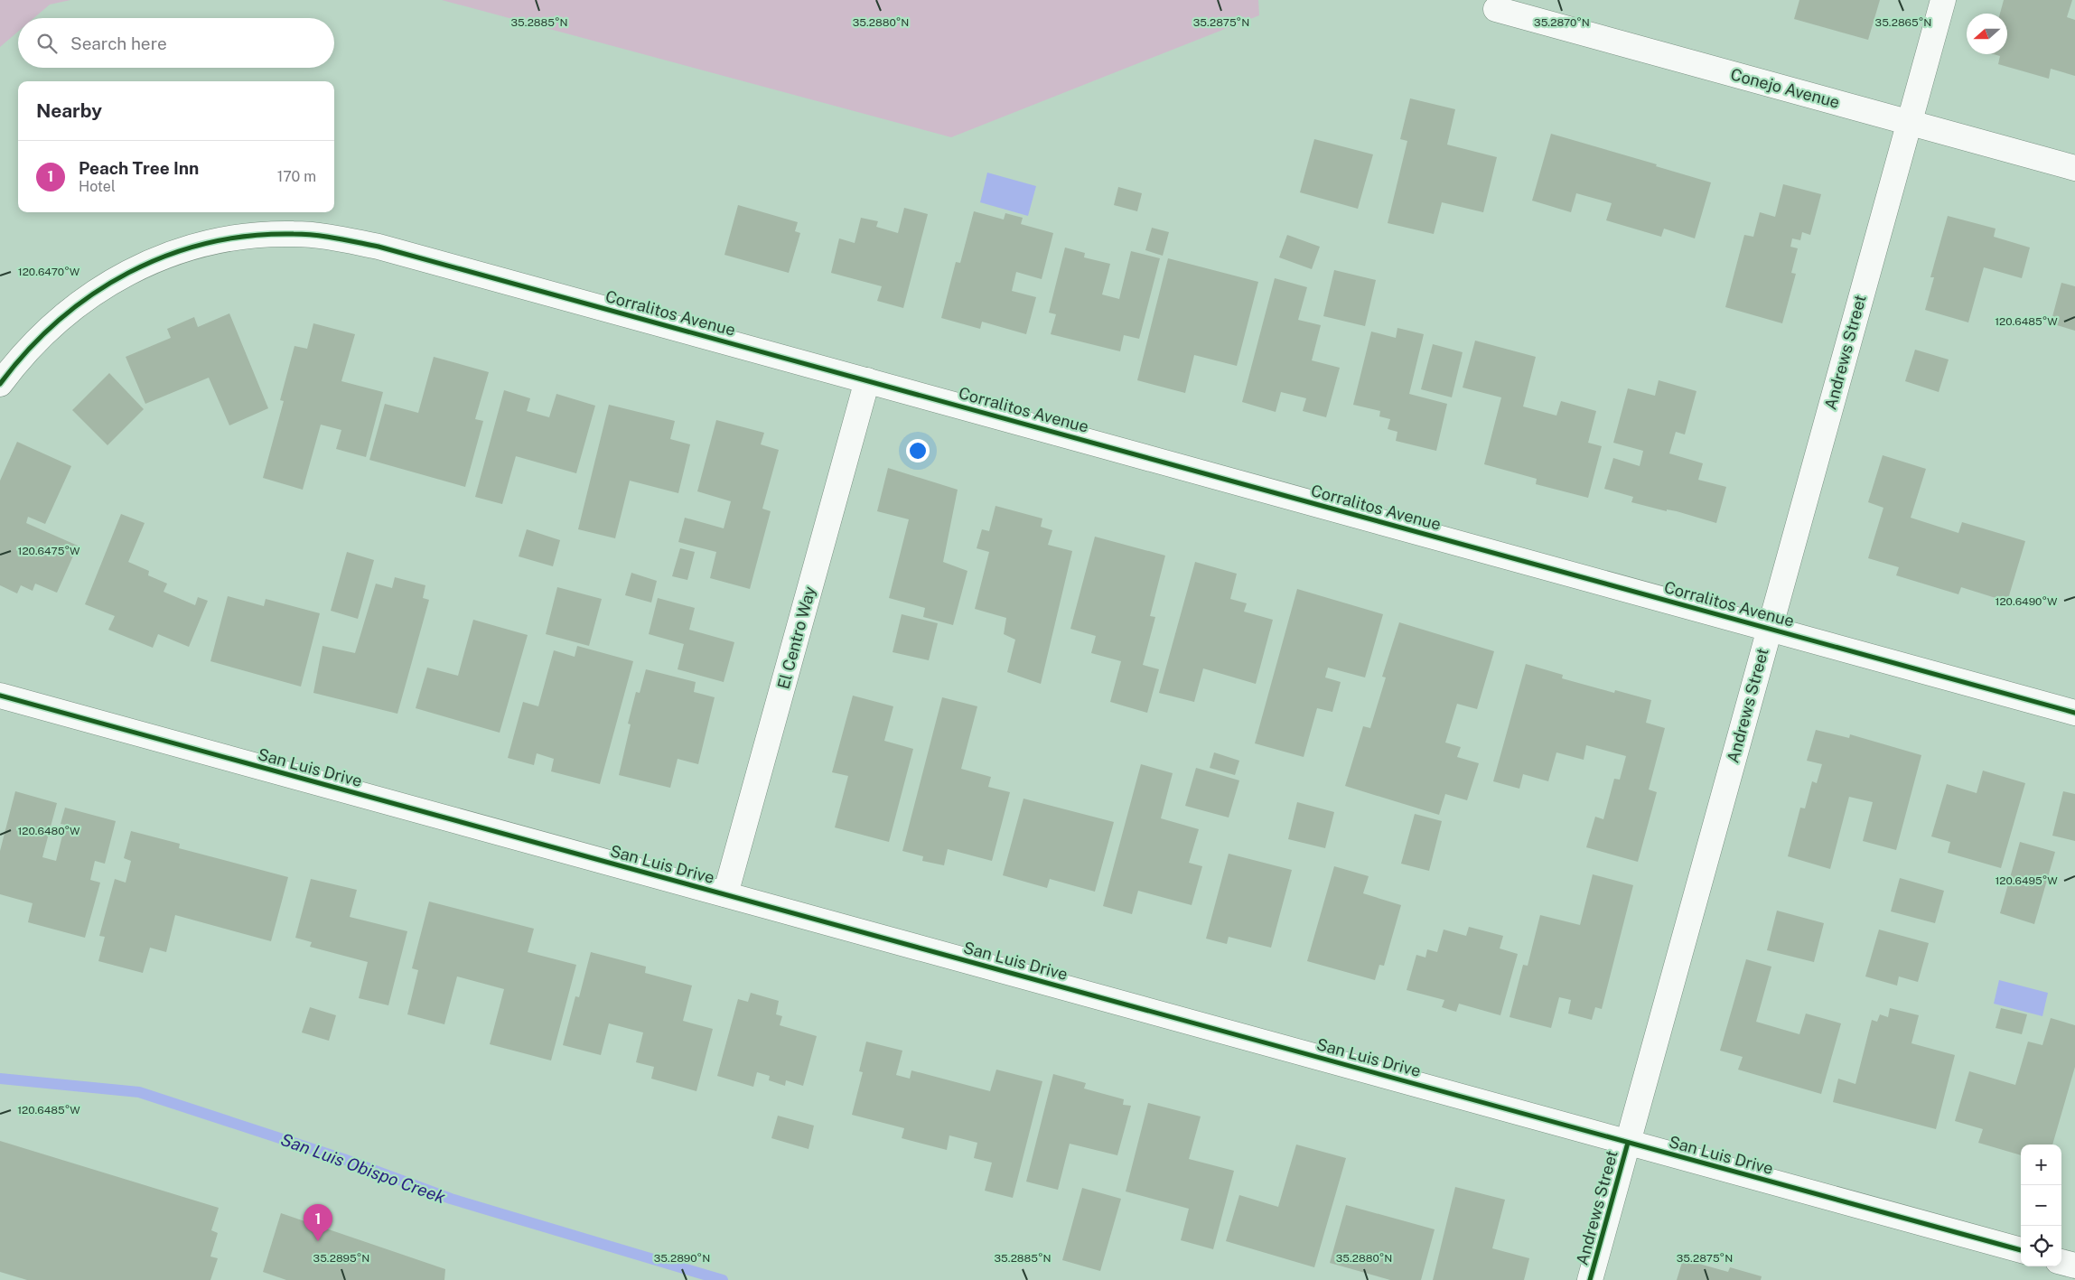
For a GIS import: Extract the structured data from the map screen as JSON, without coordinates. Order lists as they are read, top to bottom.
{
  "streets": {
    "street": [
      "Conejo Avenue",
      "Corralitos Avenue",
      "Andrews Street",
      "El Centro Way",
      "San Luis Drive"
    ]
  },
  "crossings": [
    ["Conejo Avenue", "Andrews Street"],
    ["Corralitos Avenue", "Andrews Street"],
    ["Corralitos Avenue", "El Centro Way"],
    ["Andrews Street", "San Luis Drive"],
    ["El Centro Way", "San Luis Drive"]
  ],
  "water": ["San Luis Obispo Creek"],
  "north": "left",
  "page": {
    "search": "Search here",
    "heading": "Nearby",
    "list": [
      {
        "mark": "1",
        "name": "Peach Tree Inn",
        "note": "Hotel",
        "value": "170 m"
      }
    ],
    "map_buttons": ["+", "−"],
    "pins": "1"
  },
  "coordinates": [
    "35.2885°N",
    "35.2880°N",
    "35.2875°N",
    "35.2870°N",
    "35.2865°N",
    "120.6470°W",
    "120.6485°W",
    "120.6475°W",
    "120.6490°W",
    "120.6480°W",
    "120.6495°W",
    "35.2895°N",
    "35.2890°N"
  ]
}
